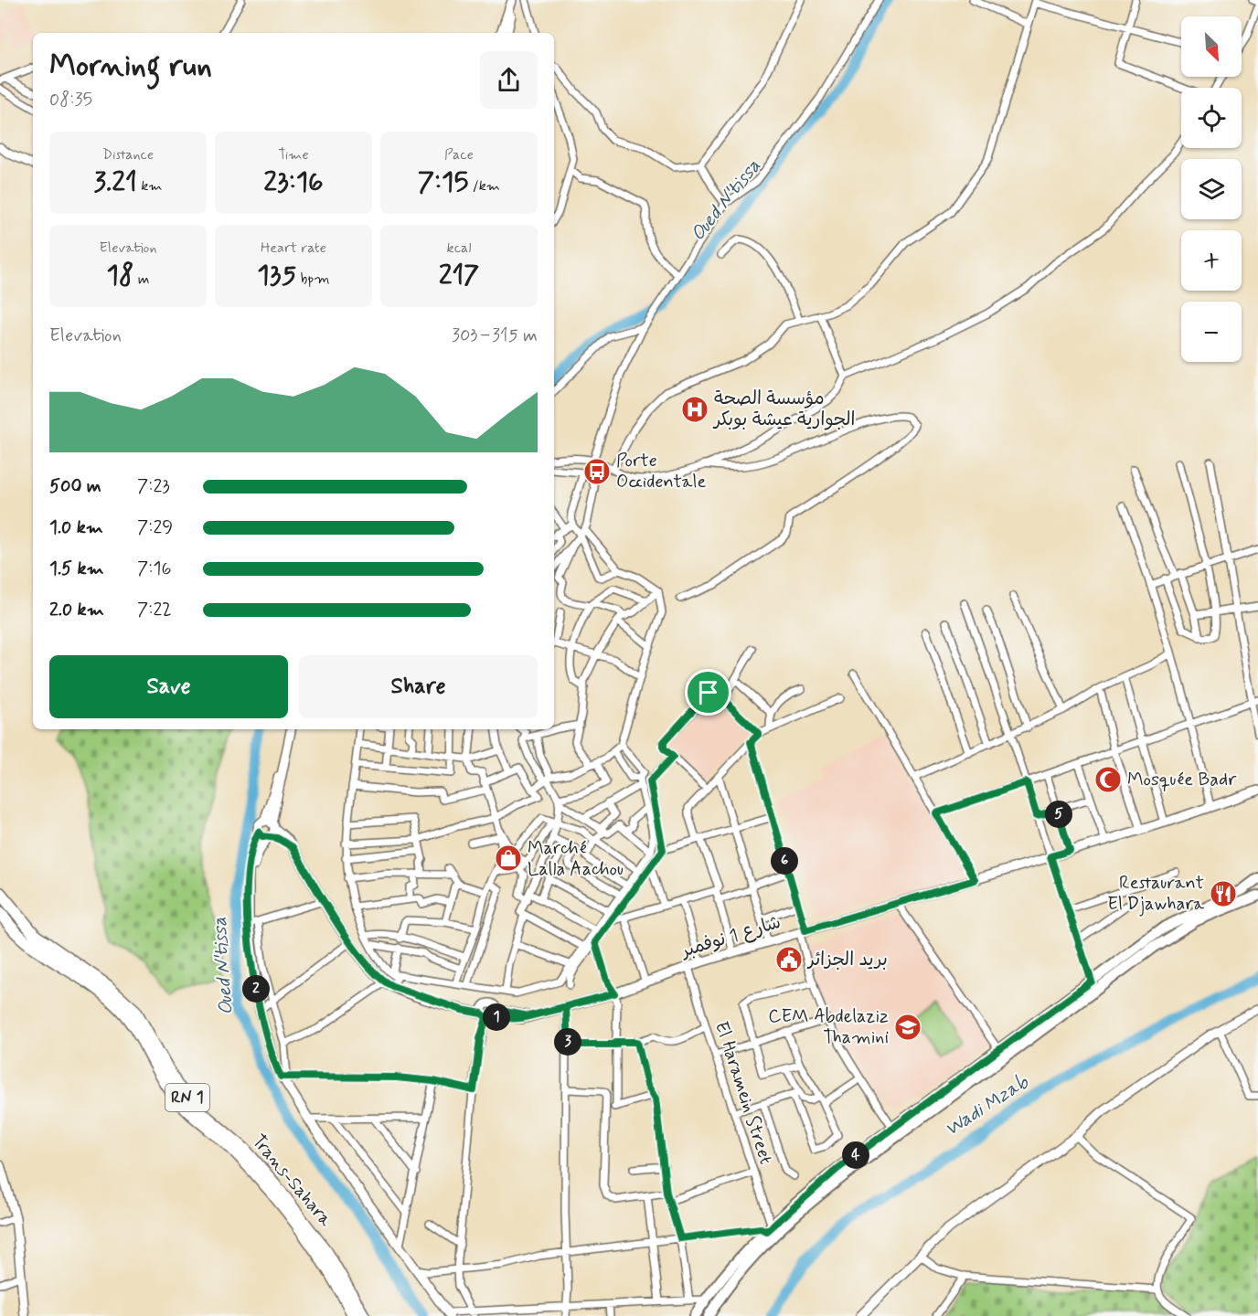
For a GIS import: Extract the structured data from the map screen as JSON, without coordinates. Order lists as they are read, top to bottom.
{
  "streets": {
    "highway": ["RN 1", "Trans-Sahara"],
    "main road": ["شارع 1 نوفمبر"],
    "street": ["El Haramein Street"]
  },
  "crossings": [
    ["شارع 1 نوفمبر", "El Haramein Street"]
  ],
  "water": ["Oued N'tissa", "Wadi Mzab"],
  "places": {
    "hospital": ["مؤسسة الصحة الجوارية عيشة بوبكر"],
    "bus stop": ["Porte Occidentale"],
    "mosque": ["Mosquée Badr"],
    "shop": ["Marché Lalla Aachou"],
    "restaurant": ["Restaurant El Djawhara"],
    "public building": ["بريد الجزائر"],
    "school or university": ["CEM Abdelaziz Thamini"]
  },
  "north": "bottom right",
  "page": {
    "map_buttons": ["+", "−"],
    "heading": ["Morning run", "08:35"],
    "stats": [
      ["Distance", "3.21 km"],
      ["Time", "23:16"],
      ["Pace", "7:15 /km"],
      ["Elevation", "18 m"],
      ["Heart rate", "135 bpm"],
      ["kcal", "217"]
    ],
    "chart": ["Elevation", "303–315 m"],
    "list": [
      {
        "name": "500 m",
        "note": "7:23"
      },
      {
        "name": "1.0 km",
        "note": "7:29"
      },
      {
        "name": "1.5 km",
        "note": "7:16"
      },
      {
        "name": "2.0 km",
        "note": "7:22"
      }
    ],
    "buttons": ["Save", "Share"],
    "pins": [
      "5",
      "6",
      "2",
      "1",
      "3",
      "4"
    ]
  }
}
